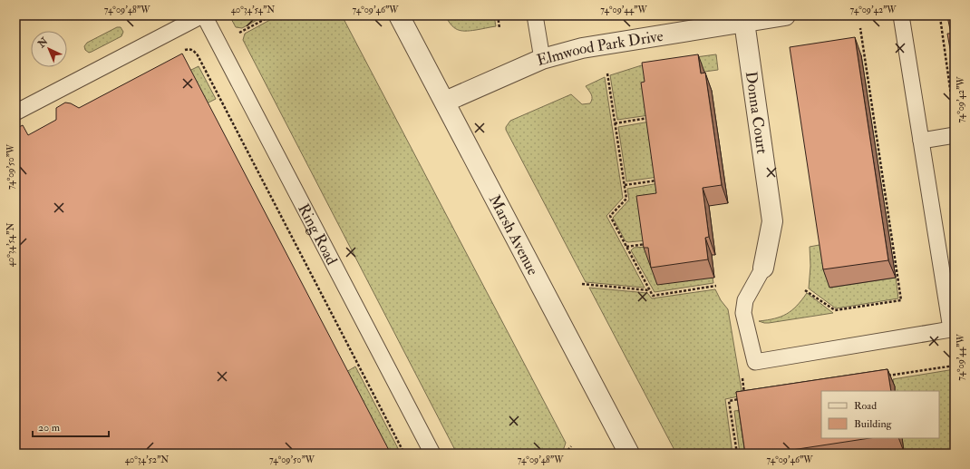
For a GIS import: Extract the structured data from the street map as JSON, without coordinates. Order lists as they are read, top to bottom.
{
  "streets": {
    "street": ["Elmwood Park Drive", "Donna Court", "Marsh Avenue"],
    "lane": ["Ring Road"]
  },
  "crossings": [
    ["Elmwood Park Drive", "Donna Court"],
    ["Elmwood Park Drive", "Marsh Avenue"]
  ],
  "legend": ["Road", "Building"],
  "scale_bar": "20 m",
  "north": "top left",
  "coordinates": [
    "74°09'48\"W",
    "40°34'54\"N",
    "74°09'46\"W",
    "74°09'44\"W",
    "74°09'42\"W",
    "74°09'50\"W",
    "40°34'52\"N"
  ]
}
